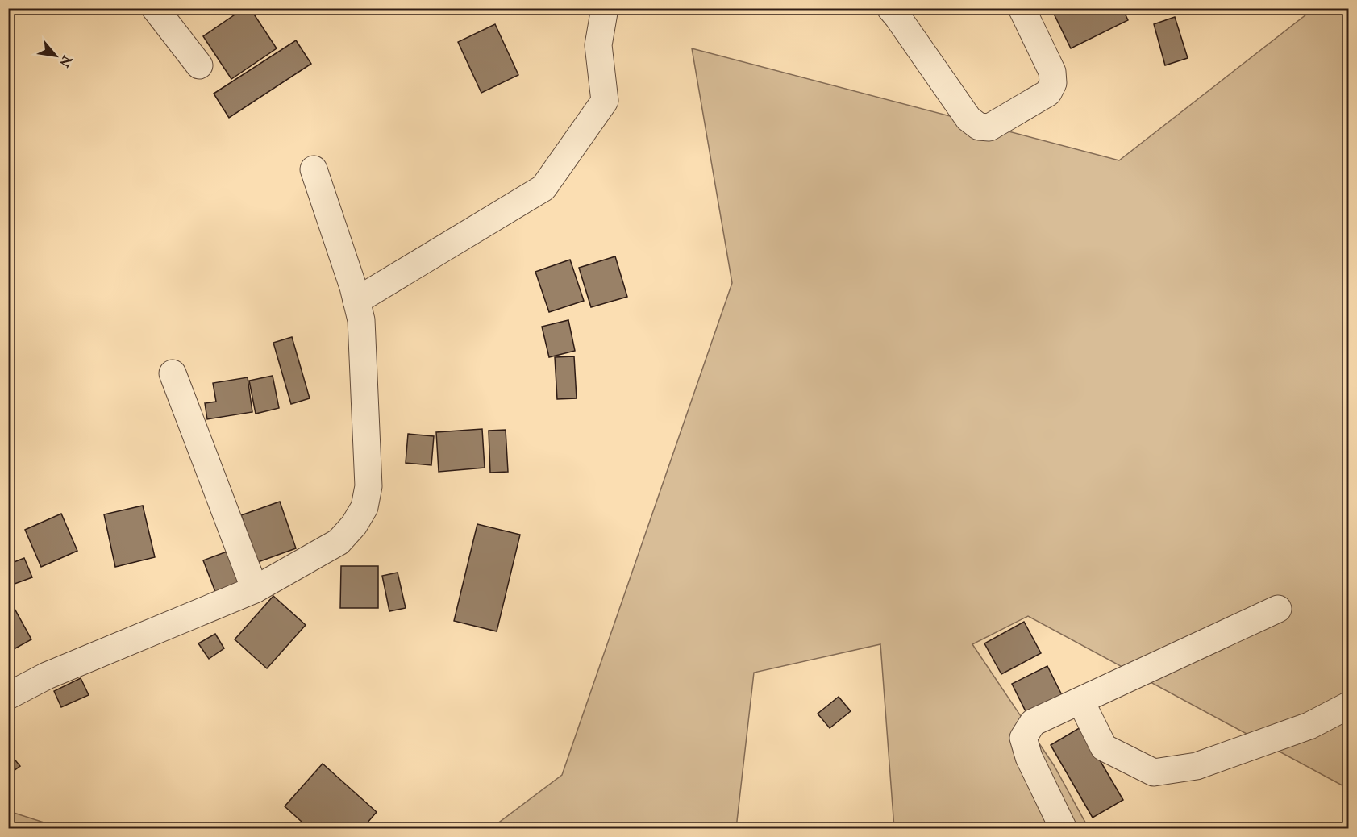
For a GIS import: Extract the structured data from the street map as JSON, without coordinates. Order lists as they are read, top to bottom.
{
  "north": "bottom right"
}
